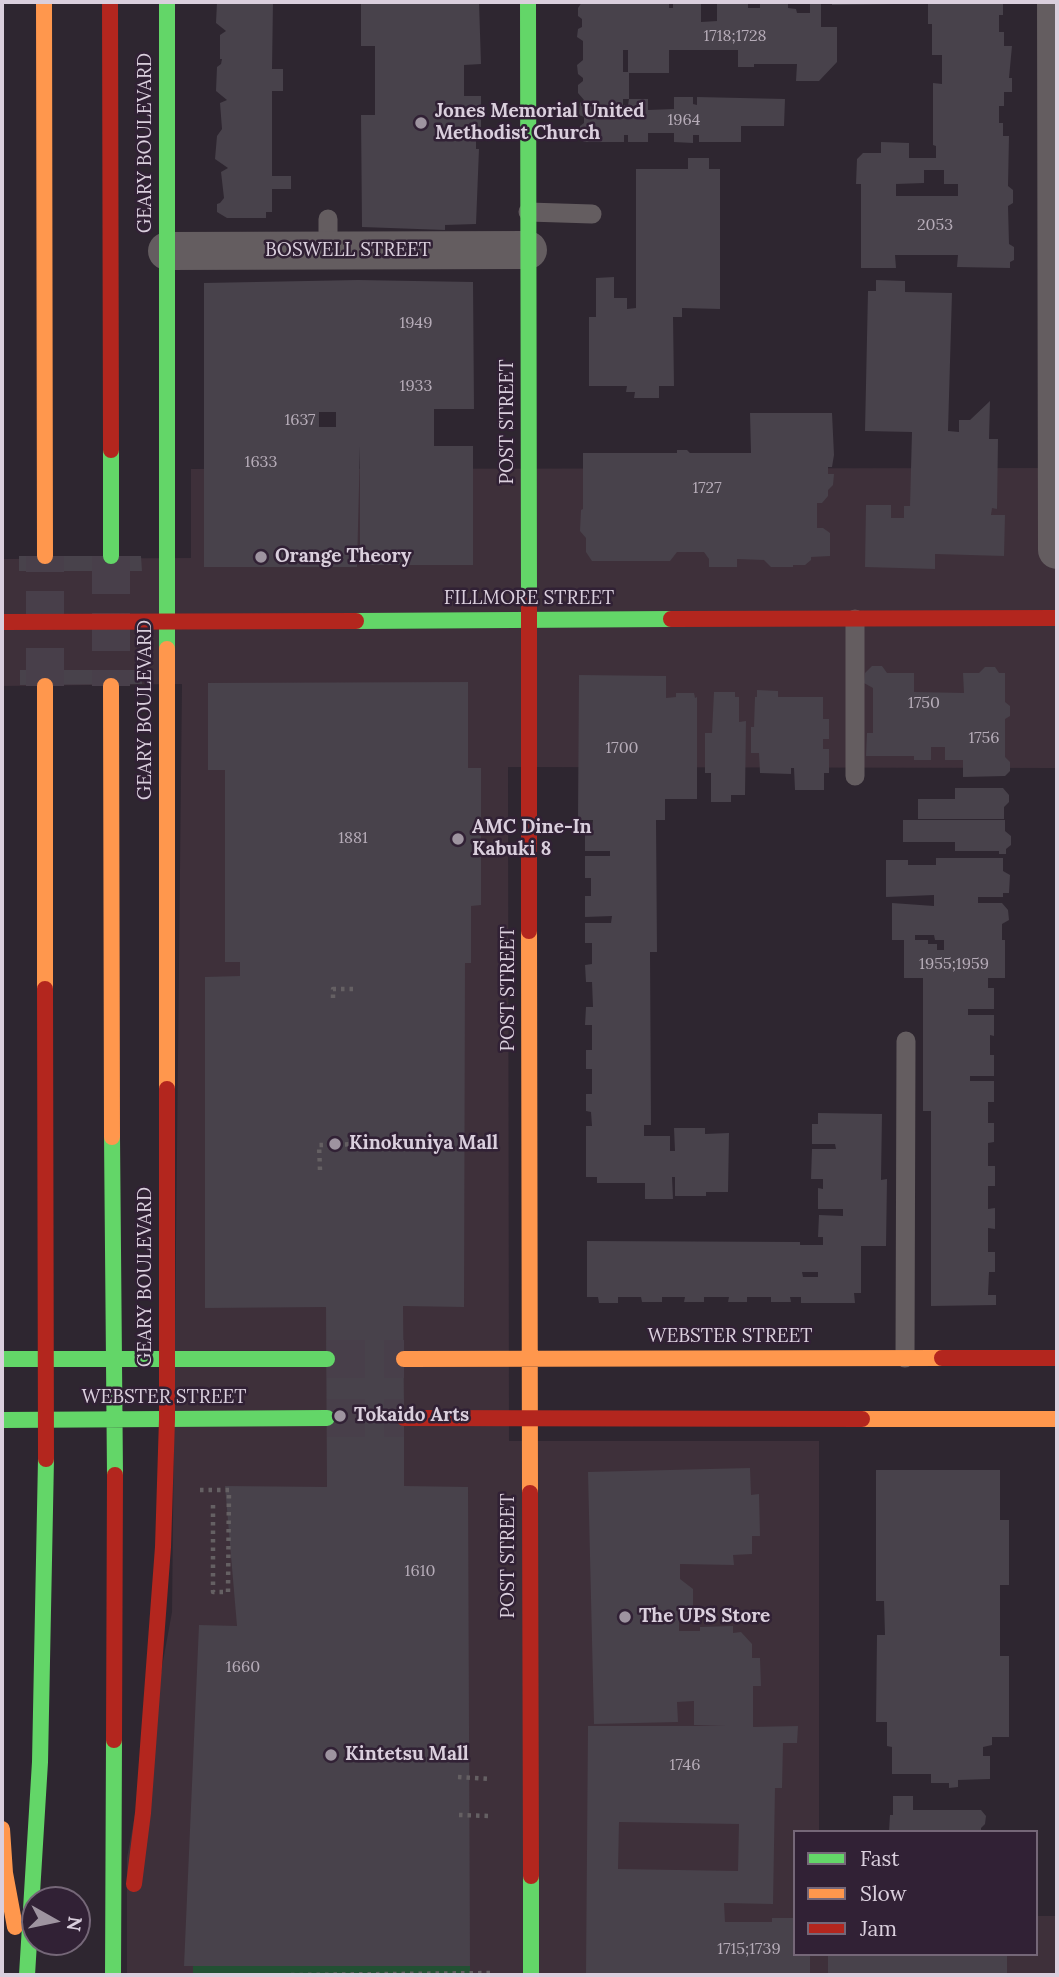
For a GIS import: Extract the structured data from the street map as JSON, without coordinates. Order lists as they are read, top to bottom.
{
  "streets": {
    "main road": [
      "GEARY BOULEVARD",
      "POST STREET",
      "FILLMORE STREET",
      "WEBSTER STREET"
    ],
    "street": ["BOSWELL STREET"]
  },
  "crossings": [
    ["GEARY BOULEVARD", "BOSWELL STREET"],
    ["GEARY BOULEVARD", "FILLMORE STREET"],
    ["GEARY BOULEVARD", "WEBSTER STREET"],
    ["BOSWELL STREET", "POST STREET"],
    ["POST STREET", "FILLMORE STREET"],
    ["POST STREET", "WEBSTER STREET"]
  ],
  "places": [
    "Jones Memorial United Methodist Church",
    "Orange Theory",
    "AMC Dine-In Kabuki 8",
    "Kinokuniya Mall",
    "Tokaido Arts",
    "The UPS Store",
    "Kintetsu Mall"
  ],
  "house_numbers": [
    "1718;1728",
    "1964",
    "2053",
    "1949",
    "1933",
    "1637",
    "1633",
    "1727",
    "1750",
    "1756",
    "1700",
    "1881",
    "1955;1959",
    "1610",
    "1660",
    "1746",
    "1715;1739"
  ],
  "legend": ["Fast", "Slow", "Jam"],
  "north": "right"
}
